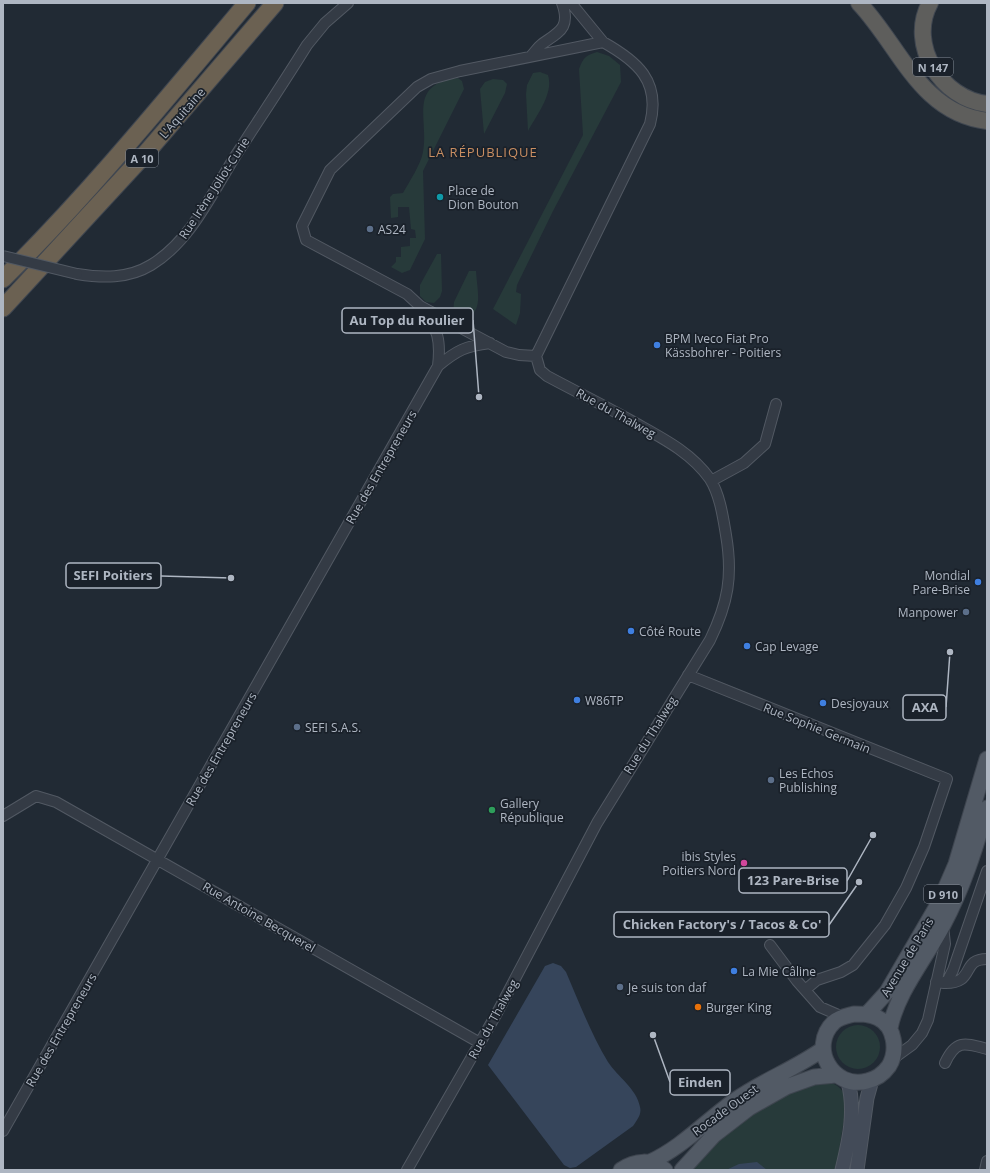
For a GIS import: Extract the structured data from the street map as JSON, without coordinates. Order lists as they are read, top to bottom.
{
  "streets": {
    "highway": ["N 147", "L'Aquitaine", "A 10"],
    "main road": ["D 910", "Avenue de Paris", "Rocade Ouest"],
    "street": [
      "Rue Irène Joliot-Curie",
      "Rue du Thalweg",
      "Rue des Entrepreneurs",
      "Rue Sophie Germain",
      "Rue Antoine Becquerel"
    ]
  },
  "crossings": [
    ["Rue du Thalweg", "Rue Sophie Germain"],
    ["Rue du Thalweg", "Rue Antoine Becquerel"],
    ["Rue des Entrepreneurs", "Rue Antoine Becquerel"],
    ["Avenue de Paris", "Rocade Ouest"]
  ],
  "districts": ["LA RÉPUBLIQUE"],
  "places": [
    "Place de Dion Bouton",
    "AS24",
    "BPM Iveco Fiat Pro Kässbohrer - Poitiers",
    "Au Top du Roulier",
    "SEFI Poitiers",
    "Mondial Pare-Brise",
    "Manpower",
    "Côté Route",
    "Cap Levage",
    "AXA",
    "W86TP",
    "Desjoyaux",
    "SEFI S.A.S.",
    "Les Echos Publishing",
    "Gallery République",
    "123 Pare-Brise",
    "ibis Styles Poitiers Nord",
    "Chicken Factory's / Tacos & Co'",
    "La Mie Câline",
    "Je suis ton daf",
    "Burger King",
    "Einden"
  ]
}
